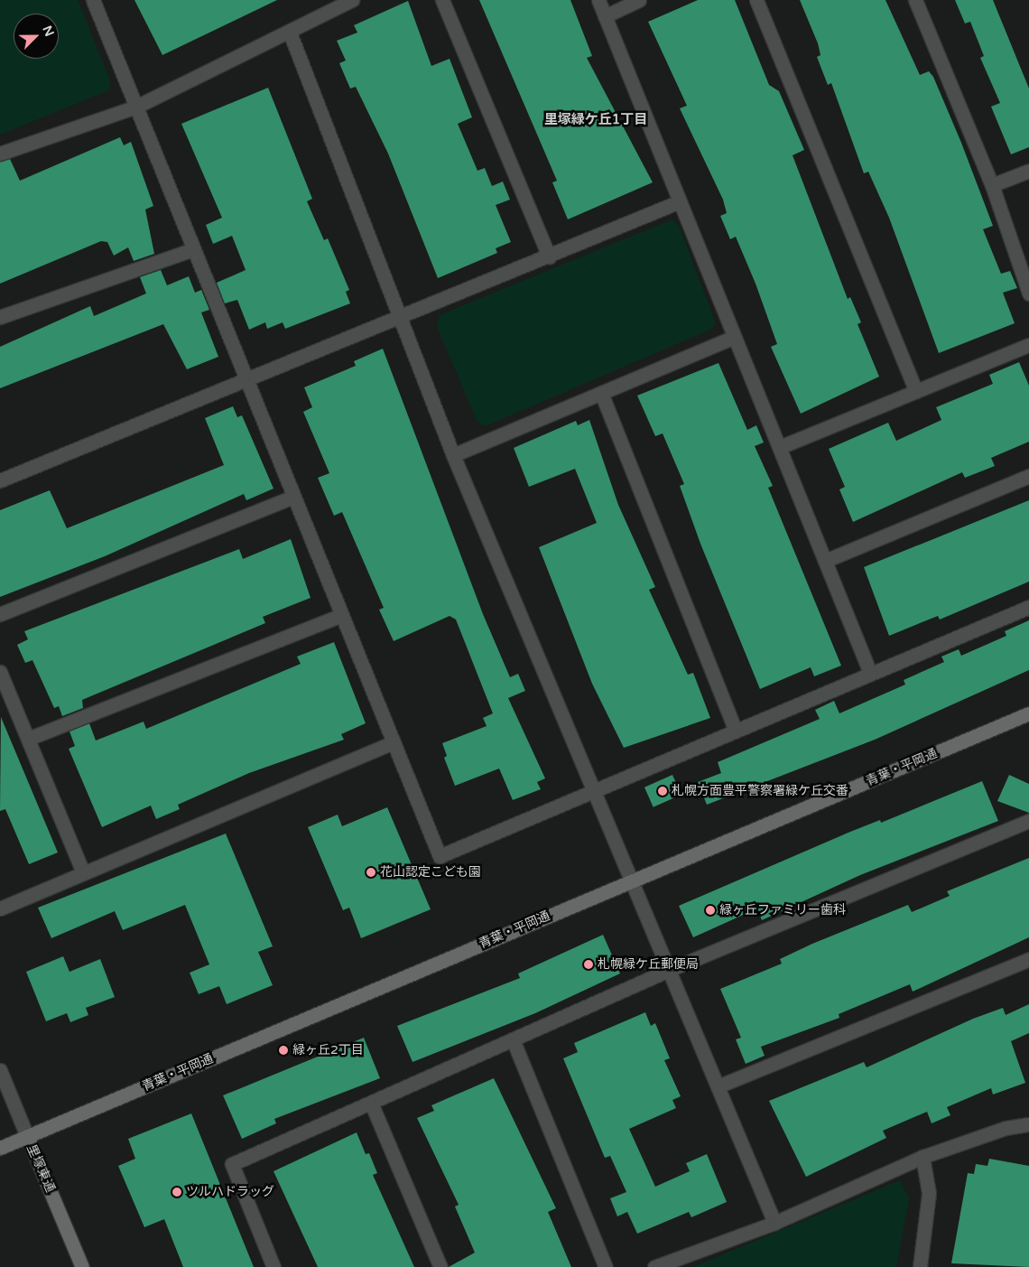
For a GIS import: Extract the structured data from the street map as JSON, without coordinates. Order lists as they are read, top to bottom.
{
  "streets": {
    "street": ["青葉・平岡通", "里塚東通"]
  },
  "crossings": [
    ["青葉・平岡通", "里塚東通"]
  ],
  "districts": ["里塚緑ケ丘1丁目"],
  "places": [
    "札幌方面豊平警察署緑ケ丘交番",
    "花山認定こども園",
    "緑ヶ丘ファミリー歯科",
    "札幌緑ケ丘郵便局",
    "緑ヶ丘2丁目",
    "ツルハドラッグ"
  ],
  "north": "top right"
}
